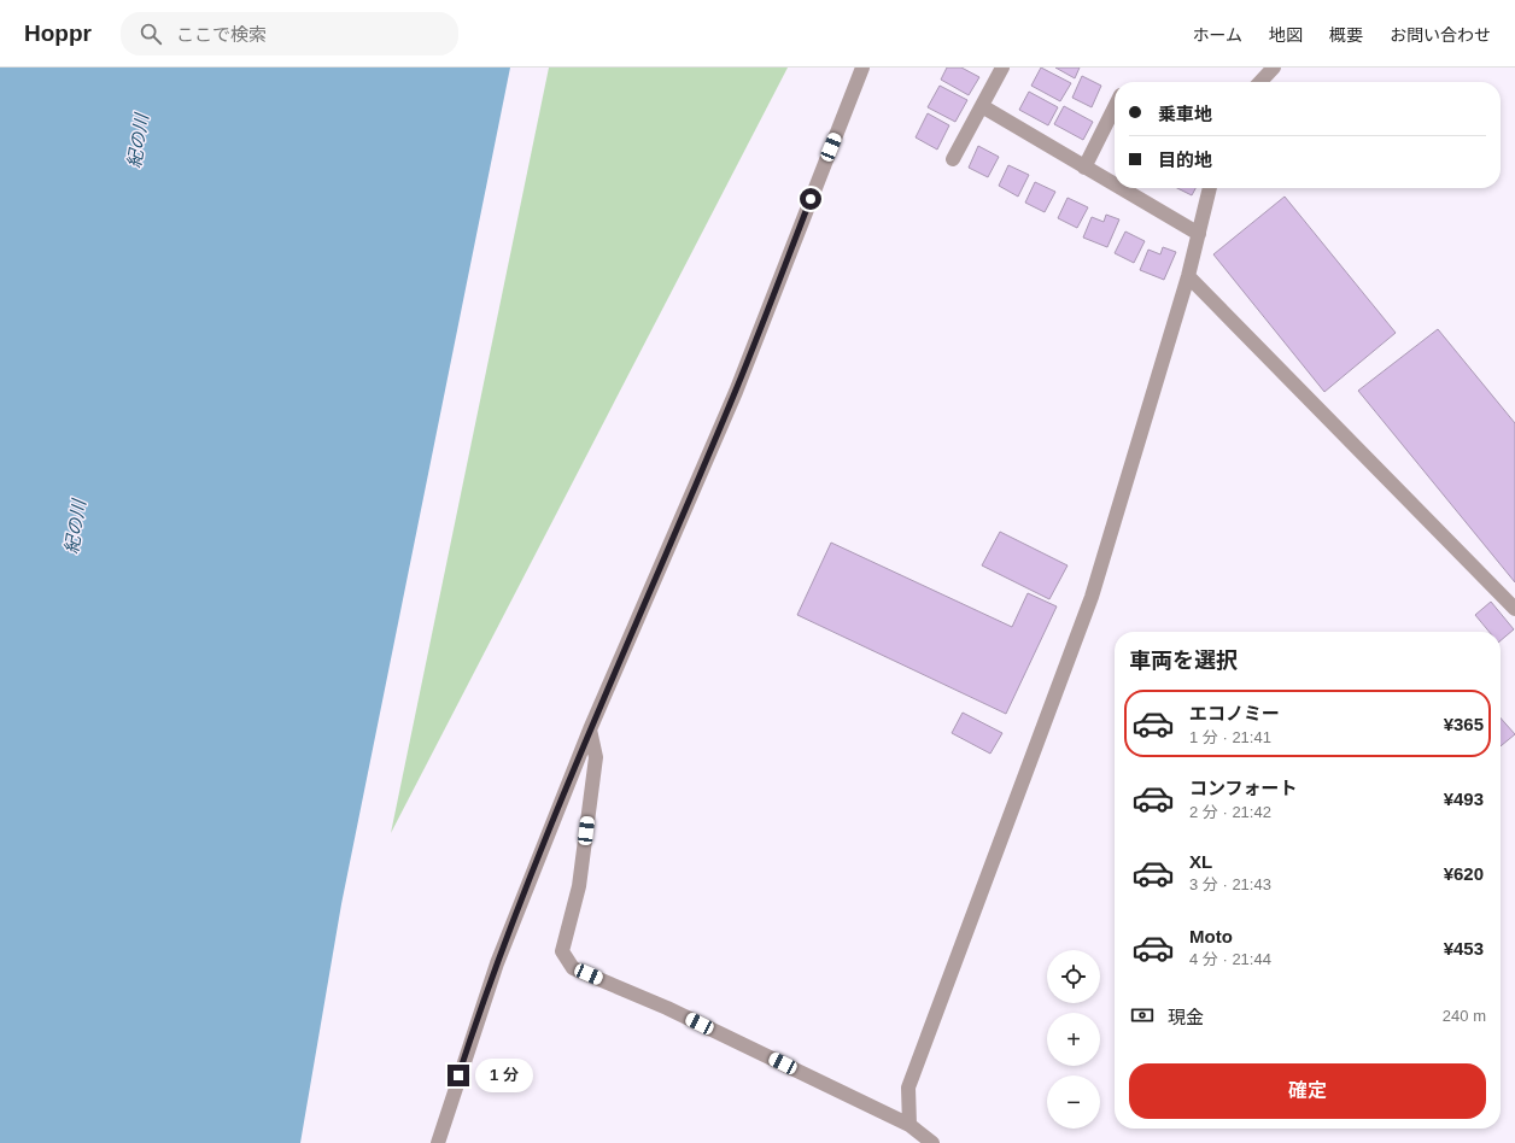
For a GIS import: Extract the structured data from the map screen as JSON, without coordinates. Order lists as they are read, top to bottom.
{
  "water": ["紀の川"],
  "page": {
    "header": "Hoppr",
    "search": "ここで検索",
    "nav": [
      "ホーム",
      "地図",
      "概要",
      "お問い合わせ"
    ],
    "banner": ["乗車地", "目的地"],
    "heading": "車両を選択",
    "list": [
      {
        "name": "エコノミー",
        "note": "1 分 · 21:41",
        "value": "¥365"
      },
      {
        "name": "コンフォート",
        "note": "2 分 · 21:42",
        "value": "¥493"
      },
      {
        "name": "XL",
        "note": "3 分 · 21:43",
        "value": "¥620"
      },
      {
        "name": "Moto",
        "note": "4 分 · 21:44",
        "value": "¥453"
      }
    ],
    "map_buttons": ["+", "−"],
    "pay": ["現金", "240 m"],
    "buttons": "確定",
    "bubble": "1 分"
  }
}
